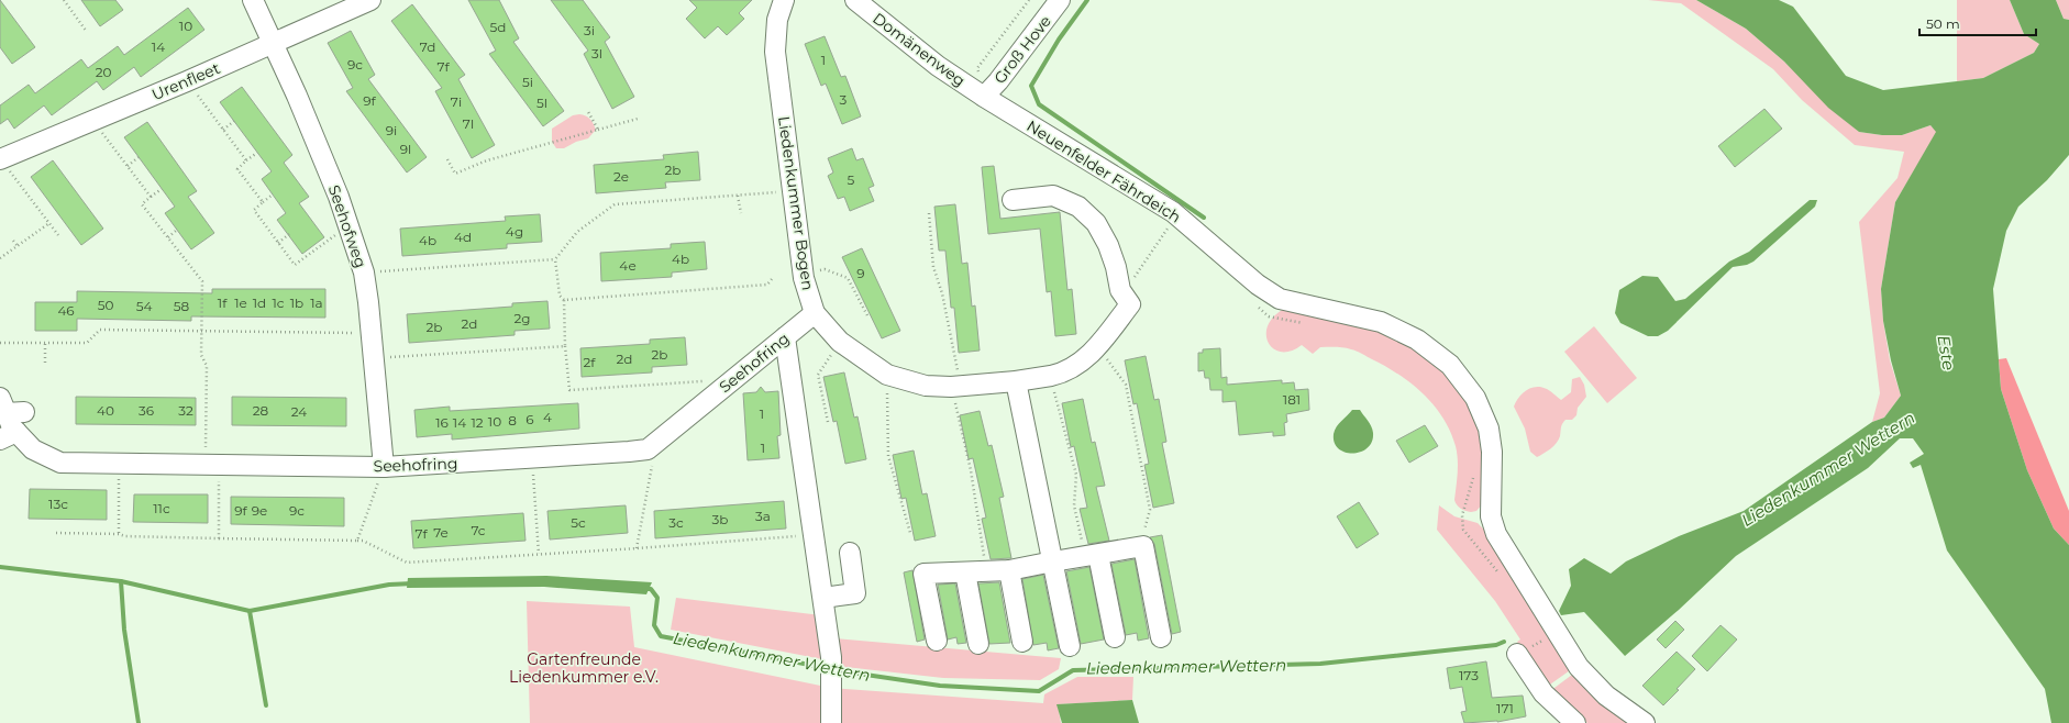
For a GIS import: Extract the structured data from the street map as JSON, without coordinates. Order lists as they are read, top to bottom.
{
  "streets": {
    "street": [
      "Domänenweg",
      "Groß Hove",
      "Urenfleet",
      "Neuenfelder Fährdeich",
      "Liedenkummer Bogen",
      "Seehofweg",
      "Seehofring"
    ]
  },
  "crossings": [
    ["Domänenweg", "Groß Hove"],
    ["Domänenweg", "Neuenfelder Fährdeich"],
    ["Groß Hove", "Neuenfelder Fährdeich"],
    ["Urenfleet", "Seehofweg"],
    ["Liedenkummer Bogen", "Seehofring"],
    ["Seehofweg", "Seehofring"]
  ],
  "water": ["Este", "Liedenkummer Wettern"],
  "parks": ["Gartenfreunde Liedenkummer e.V."],
  "house_numbers": [
    "10",
    "5d",
    "3i",
    "14",
    "7d",
    "3l",
    "1",
    "9c",
    "7f",
    "20",
    "5i",
    "3",
    "9f",
    "7i",
    "5l",
    "7l",
    "9i",
    "9l",
    "2b",
    "2e",
    "5",
    "4g",
    "4d",
    "4b",
    "4b",
    "4e",
    "9",
    "1f",
    "1e",
    "1d",
    "1c",
    "1b",
    "1a",
    "50",
    "54",
    "58",
    "46",
    "2g",
    "2d",
    "2b",
    "2b",
    "2d",
    "2f",
    "181",
    "40",
    "36",
    "32",
    "28",
    "24",
    "1",
    "4",
    "6",
    "8",
    "10",
    "16",
    "14",
    "12",
    "1",
    "13c",
    "11c",
    "9f",
    "9e",
    "9c",
    "3a",
    "3b",
    "5c",
    "3c",
    "7c",
    "7e",
    "7f",
    "173",
    "171"
  ],
  "scale_bar": "50 m"
}
